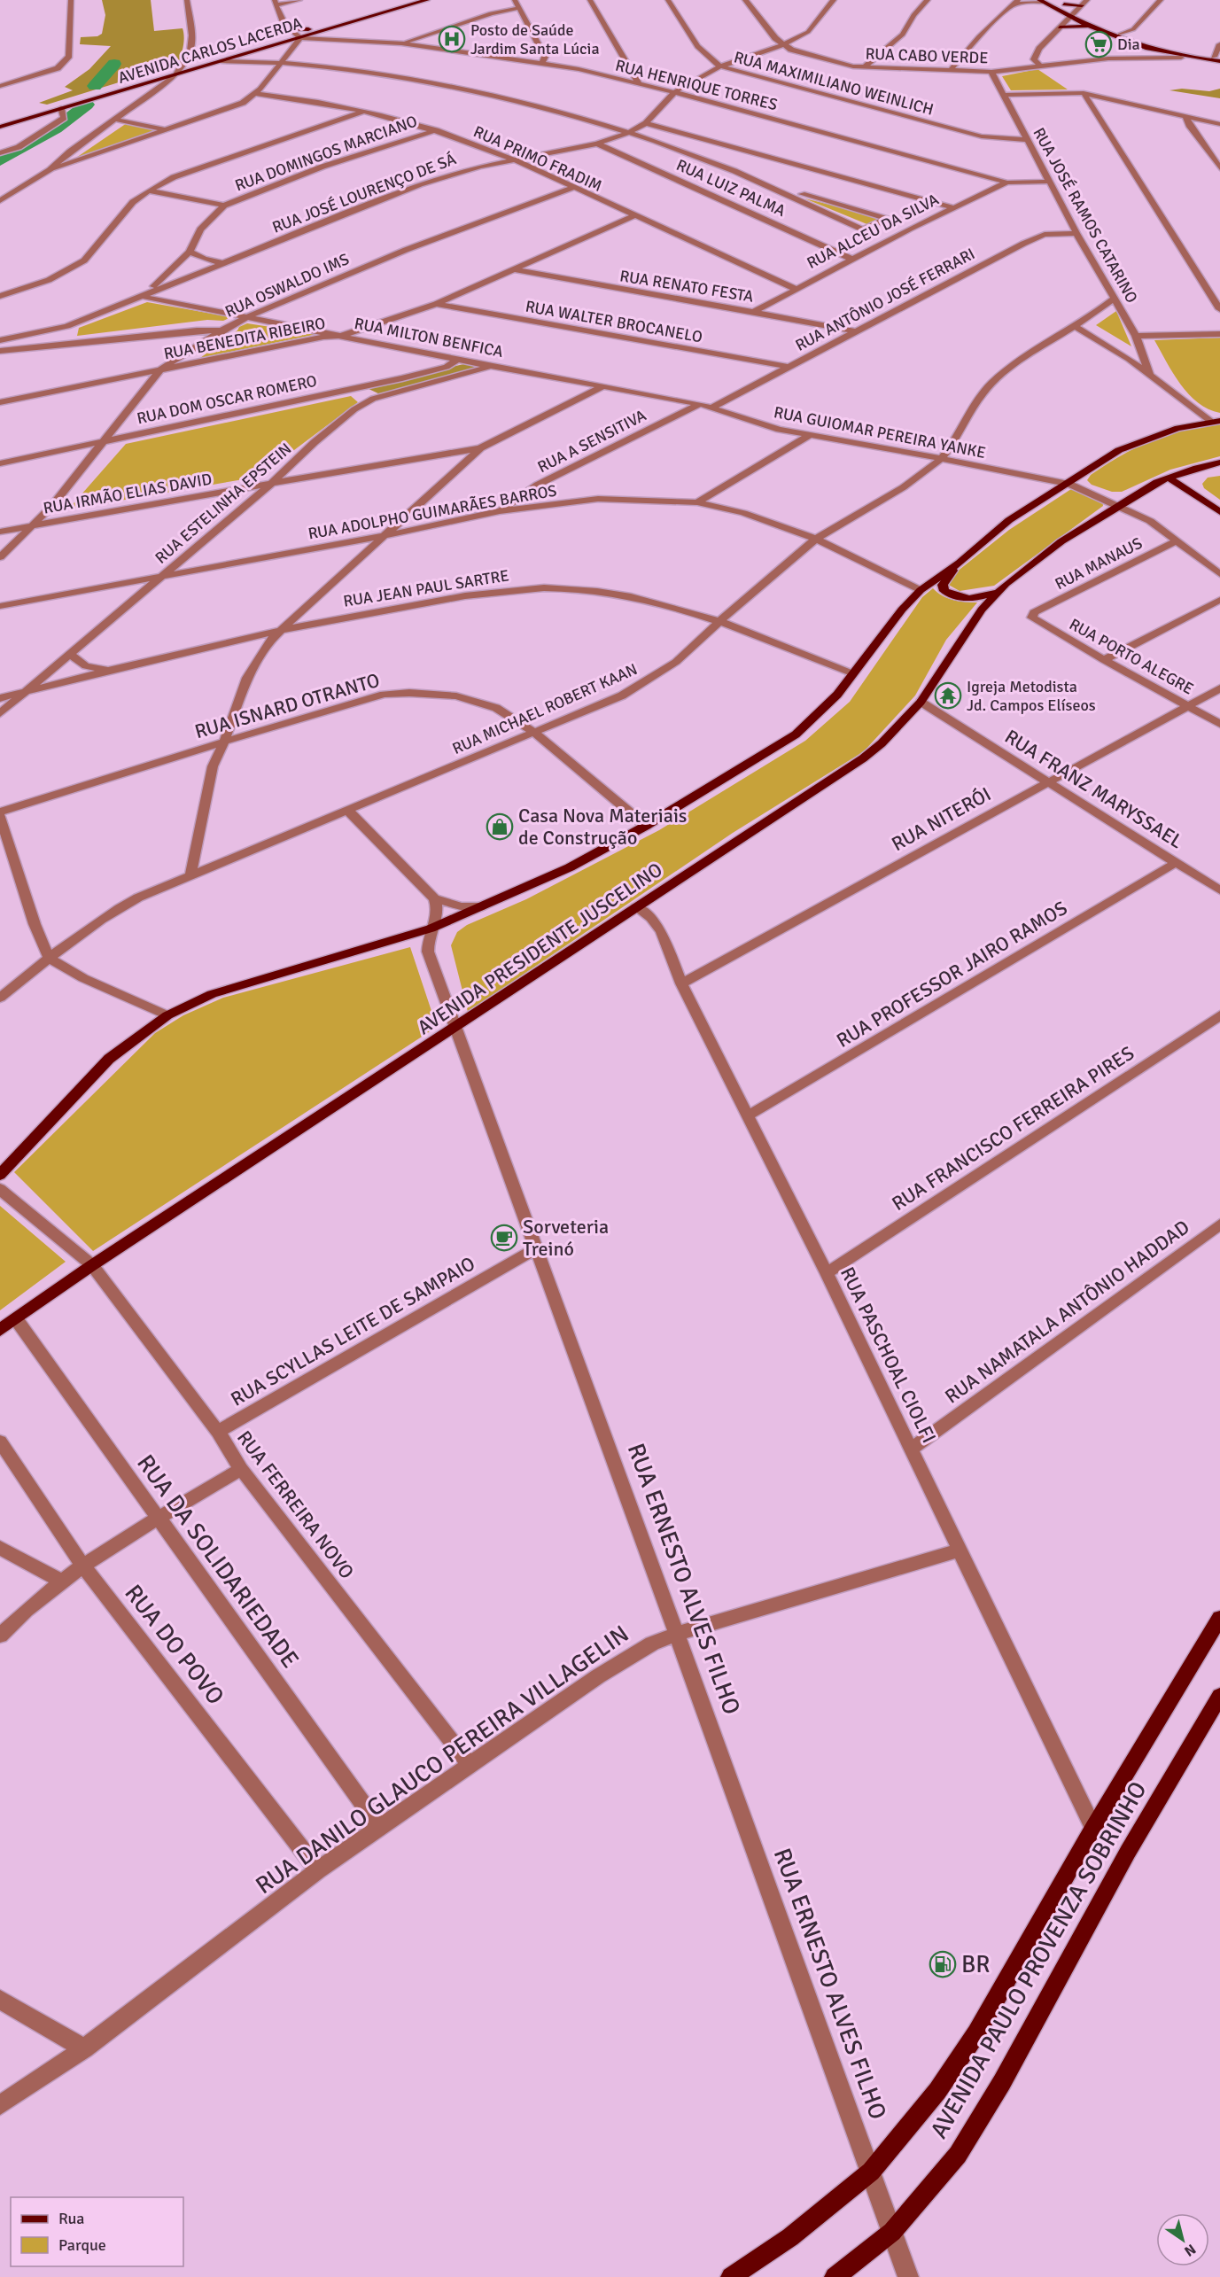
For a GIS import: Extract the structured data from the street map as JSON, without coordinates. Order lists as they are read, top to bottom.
{
  "streets": {
    "main road": ["AVENIDA CARLOS LACERDA", "AVENIDA PRESIDENTE JUSCELINO", "AVENIDA PAULO PROVENZA SOBRINHO"],
    "street": [
      "RUA CABO VERDE",
      "RUA MAXIMILIANO WEINLICH",
      "RUA HENRIQUE TORRES",
      "RUA DOMINGOS MARCIANO",
      "RUA PRIMO FRADIM",
      "RUA LUIZ PALMA",
      "RUA JOSÉ LOURENÇO DE SÁ",
      "RUA JOSÉ RAMOS CATARINO",
      "RUA ALCEU DA SILVA",
      "RUA OSWALDO IMS",
      "RUA RENATO FESTA",
      "RUA ANTÔNIO JOSÉ FERRARI",
      "RUA WALTER BROCANELO",
      "RUA MILTON BENFICA",
      "RUA BENEDITA RIBEIRO",
      "RUA DOM OSCAR ROMERO",
      "RUA GUIOMAR PEREIRA YANKE",
      "RUA A SENSITIVA",
      "RUA IRMÃO ELIAS DAVID",
      "RUA ESTELINHA EPSTEIN",
      "RUA ADOLPHO GUIMARÃES BARROS",
      "RUA MANAUS",
      "RUA JEAN PAUL SARTRE",
      "RUA PORTO ALEGRE",
      "RUA ISNARD OTRANTO",
      "RUA MICHAEL ROBERT KAAN",
      "RUA FRANZ MARYSSAEL",
      "RUA NITERÓI",
      "RUA PROFESSOR JAIRO RAMOS",
      "RUA FRANCISCO FERREIRA PIRES",
      "RUA NAMATALA ANTÔNIO HADDAD",
      "RUA SCYLLAS LEITE DE SAMPAIO",
      "RUA PASCHOAL CIOLFI",
      "RUA FERREIRA NOVO",
      "RUA DA SOLIDARIEDADE",
      "RUA ERNESTO ALVES FILHO",
      "RUA DO POVO",
      "RUA DANILO GLAUCO PEREIRA VILLAGELIN"
    ]
  },
  "crossings": [
    ["AVENIDA CARLOS LACERDA", "RUA HENRIQUE TORRES"],
    ["RUA CABO VERDE", "RUA JOSÉ LOURENÇO DE SÁ"],
    ["RUA CABO VERDE", "RUA JOSÉ RAMOS CATARINO"],
    ["RUA MAXIMILIANO WEINLICH", "RUA JOSÉ LOURENÇO DE SÁ"],
    ["RUA MAXIMILIANO WEINLICH", "RUA JOSÉ RAMOS CATARINO"],
    ["RUA HENRIQUE TORRES", "RUA JOSÉ LOURENÇO DE SÁ"],
    ["RUA HENRIQUE TORRES", "RUA JOSÉ RAMOS CATARINO"],
    ["RUA HENRIQUE TORRES", "RUA ALCEU DA SILVA"],
    ["RUA DOMINGOS MARCIANO", "RUA PRIMO FRADIM"],
    ["RUA DOMINGOS MARCIANO", "RUA JOSÉ LOURENÇO DE SÁ"],
    ["RUA DOMINGOS MARCIANO", "RUA MILTON BENFICA"],
    ["RUA PRIMO FRADIM", "RUA JOSÉ LOURENÇO DE SÁ"],
    ["RUA PRIMO FRADIM", "RUA ALCEU DA SILVA"],
    ["RUA PRIMO FRADIM", "RUA OSWALDO IMS"],
    ["RUA PRIMO FRADIM", "RUA BENEDITA RIBEIRO"],
    ["RUA LUIZ PALMA", "RUA JOSÉ LOURENÇO DE SÁ"],
    ["RUA LUIZ PALMA", "RUA ALCEU DA SILVA"],
    ["RUA JOSÉ LOURENÇO DE SÁ", "RUA MILTON BENFICA"],
    ["RUA JOSÉ RAMOS CATARINO", "RUA ANTÔNIO JOSÉ FERRARI"],
    ["RUA JOSÉ RAMOS CATARINO", "RUA MICHAEL ROBERT KAAN"],
    ["RUA ALCEU DA SILVA", "RUA RENATO FESTA"],
    ["RUA OSWALDO IMS", "RUA MILTON BENFICA"],
    ["RUA RENATO FESTA", "RUA ANTÔNIO JOSÉ FERRARI"],
    ["RUA RENATO FESTA", "RUA BENEDITA RIBEIRO"],
    ["RUA ANTÔNIO JOSÉ FERRARI", "RUA WALTER BROCANELO"],
    ["RUA ANTÔNIO JOSÉ FERRARI", "RUA MILTON BENFICA"],
    ["RUA ANTÔNIO JOSÉ FERRARI", "RUA GUIOMAR PEREIRA YANKE"],
    ["RUA WALTER BROCANELO", "RUA BENEDITA RIBEIRO"],
    ["RUA MILTON BENFICA", "RUA BENEDITA RIBEIRO"],
    ["RUA MILTON BENFICA", "RUA DOM OSCAR ROMERO"],
    ["RUA MILTON BENFICA", "RUA GUIOMAR PEREIRA YANKE"],
    ["RUA MILTON BENFICA", "RUA A SENSITIVA"],
    ["RUA MILTON BENFICA", "RUA ESTELINHA EPSTEIN"],
    ["RUA GUIOMAR PEREIRA YANKE", "RUA MANAUS"],
    ["RUA GUIOMAR PEREIRA YANKE", "RUA MICHAEL ROBERT KAAN"],
    ["RUA GUIOMAR PEREIRA YANKE", "AVENIDA PRESIDENTE JUSCELINO"],
    ["RUA A SENSITIVA", "RUA ADOLPHO GUIMARÃES BARROS"],
    ["RUA IRMÃO ELIAS DAVID", "RUA ESTELINHA EPSTEIN"],
    ["RUA ESTELINHA EPSTEIN", "RUA ADOLPHO GUIMARÃES BARROS"],
    ["RUA ESTELINHA EPSTEIN", "RUA JEAN PAUL SARTRE"],
    ["RUA ADOLPHO GUIMARÃES BARROS", "RUA MICHAEL ROBERT KAAN"],
    ["RUA MANAUS", "RUA PORTO ALEGRE"],
    ["RUA JEAN PAUL SARTRE", "RUA MICHAEL ROBERT KAAN"],
    ["RUA PORTO ALEGRE", "RUA NITERÓI"],
    ["RUA ISNARD OTRANTO", "RUA MICHAEL ROBERT KAAN"],
    ["RUA FRANZ MARYSSAEL", "RUA NITERÓI"],
    ["RUA FRANZ MARYSSAEL", "AVENIDA PRESIDENTE JUSCELINO"],
    ["RUA FRANZ MARYSSAEL", "RUA PROFESSOR JAIRO RAMOS"],
    ["RUA NITERÓI", "RUA PASCHOAL CIOLFI"],
    ["AVENIDA PRESIDENTE JUSCELINO", "RUA PASCHOAL CIOLFI"],
    ["AVENIDA PRESIDENTE JUSCELINO", "RUA FERREIRA NOVO"],
    ["AVENIDA PRESIDENTE JUSCELINO", "RUA DA SOLIDARIEDADE"],
    ["AVENIDA PRESIDENTE JUSCELINO", "RUA ERNESTO ALVES FILHO"],
    ["RUA PROFESSOR JAIRO RAMOS", "RUA PASCHOAL CIOLFI"],
    ["RUA FRANCISCO FERREIRA PIRES", "RUA PASCHOAL CIOLFI"],
    ["RUA NAMATALA ANTÔNIO HADDAD", "RUA PASCHOAL CIOLFI"],
    ["RUA SCYLLAS LEITE DE SAMPAIO", "RUA FERREIRA NOVO"],
    ["RUA SCYLLAS LEITE DE SAMPAIO", "RUA ERNESTO ALVES FILHO"],
    ["RUA PASCHOAL CIOLFI", "RUA DANILO GLAUCO PEREIRA VILLAGELIN"],
    ["RUA PASCHOAL CIOLFI", "AVENIDA PAULO PROVENZA SOBRINHO"],
    ["RUA FERREIRA NOVO", "RUA DANILO GLAUCO PEREIRA VILLAGELIN"],
    ["RUA DA SOLIDARIEDADE", "RUA DANILO GLAUCO PEREIRA VILLAGELIN"],
    ["RUA ERNESTO ALVES FILHO", "RUA DANILO GLAUCO PEREIRA VILLAGELIN"],
    ["RUA ERNESTO ALVES FILHO", "AVENIDA PAULO PROVENZA SOBRINHO"],
    ["RUA DO POVO", "RUA DANILO GLAUCO PEREIRA VILLAGELIN"]
  ],
  "places": {
    "hospital": ["Posto de Saúde Jardim Santa Lúcia"],
    "supermarket": ["Dia"],
    "temple": ["Igreja Metodista Jd. Campos Elíseos"],
    "shop": ["Casa Nova Materiais de Construção"],
    "cafe": ["Sorveteria Treinó"],
    "fuel station": ["BR"]
  },
  "legend": ["Rua", "Parque"],
  "north": "bottom right"
}
